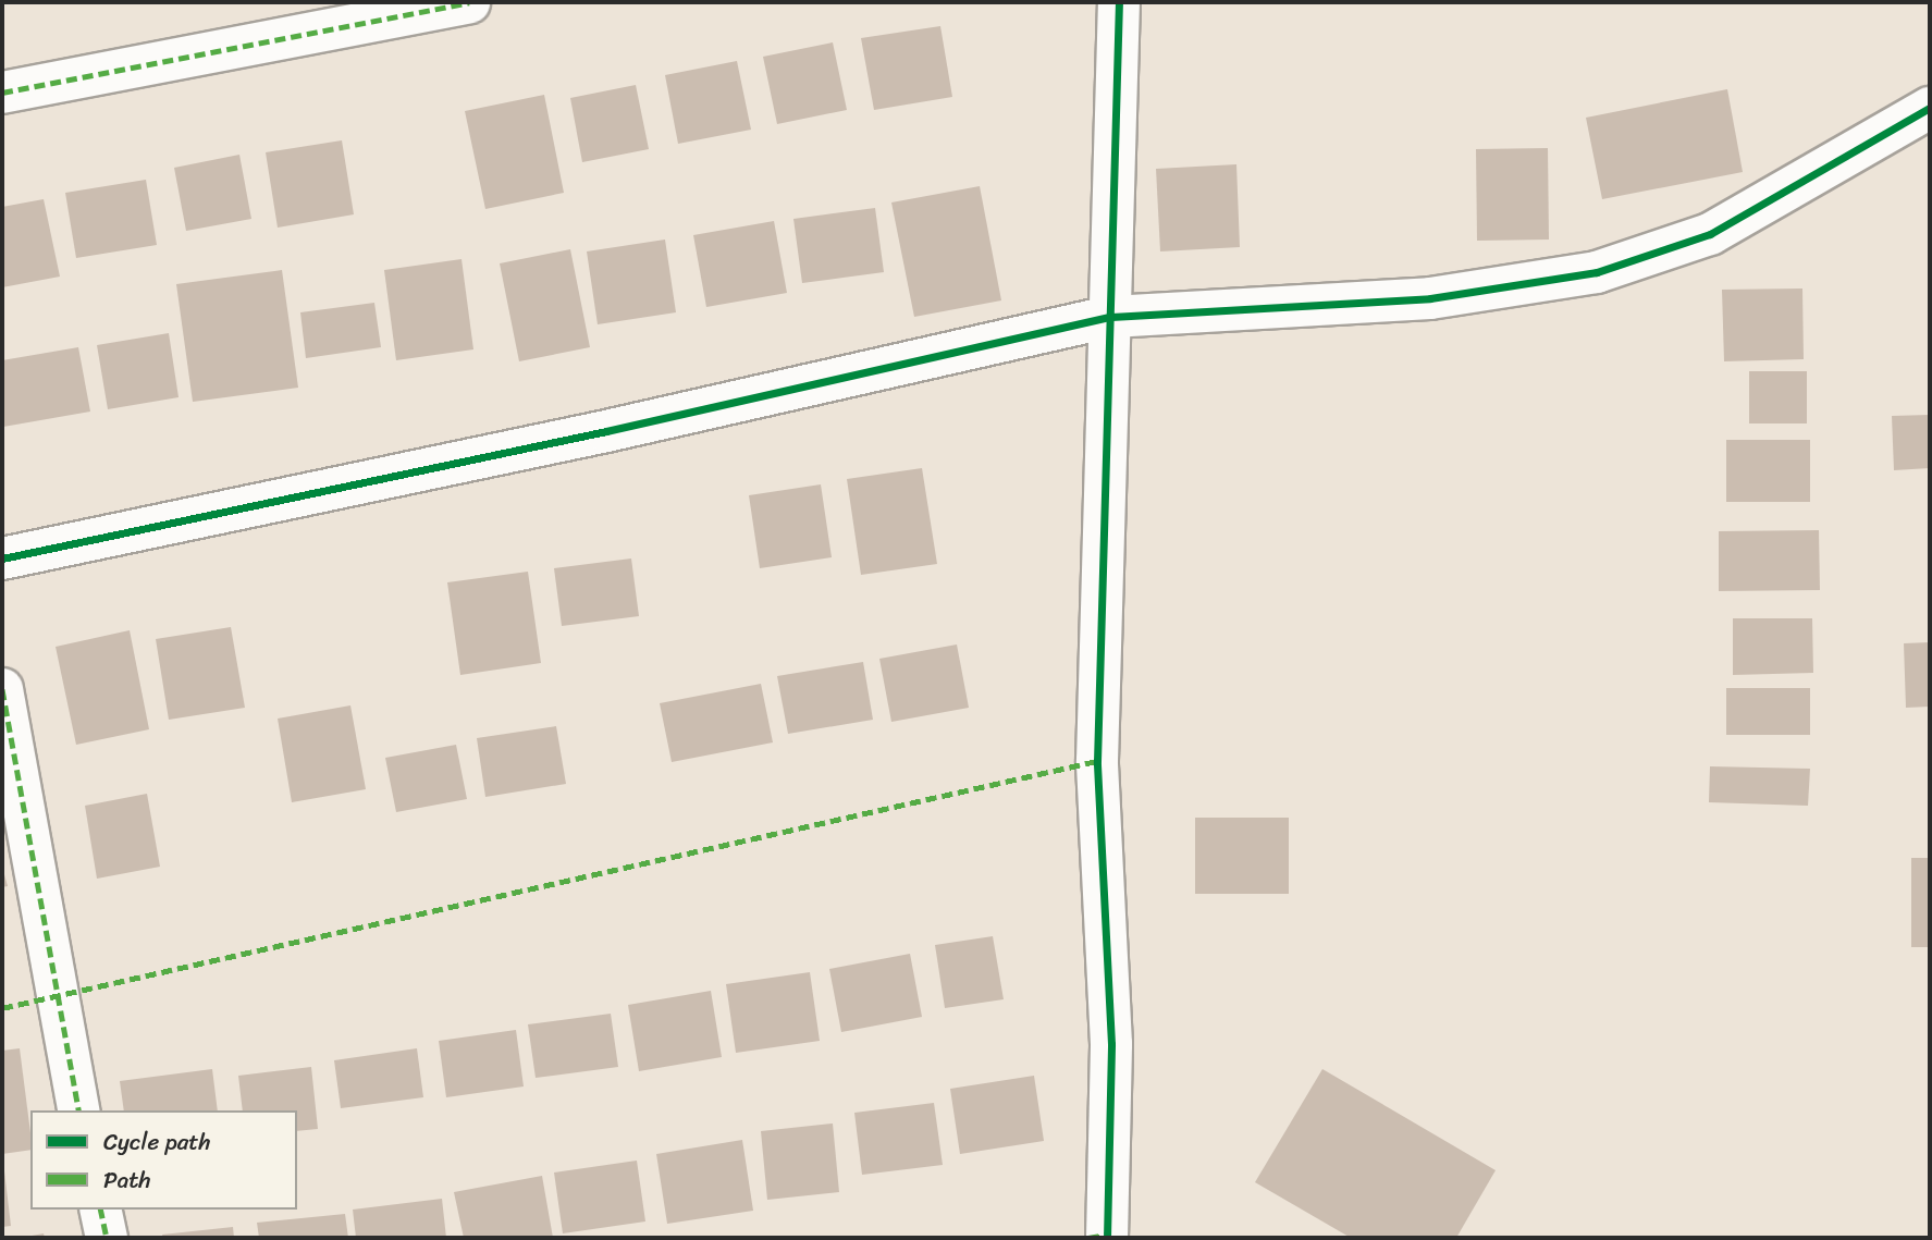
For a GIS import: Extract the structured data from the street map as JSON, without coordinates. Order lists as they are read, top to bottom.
{
  "legend": ["Cycle path", "Path"]
}
